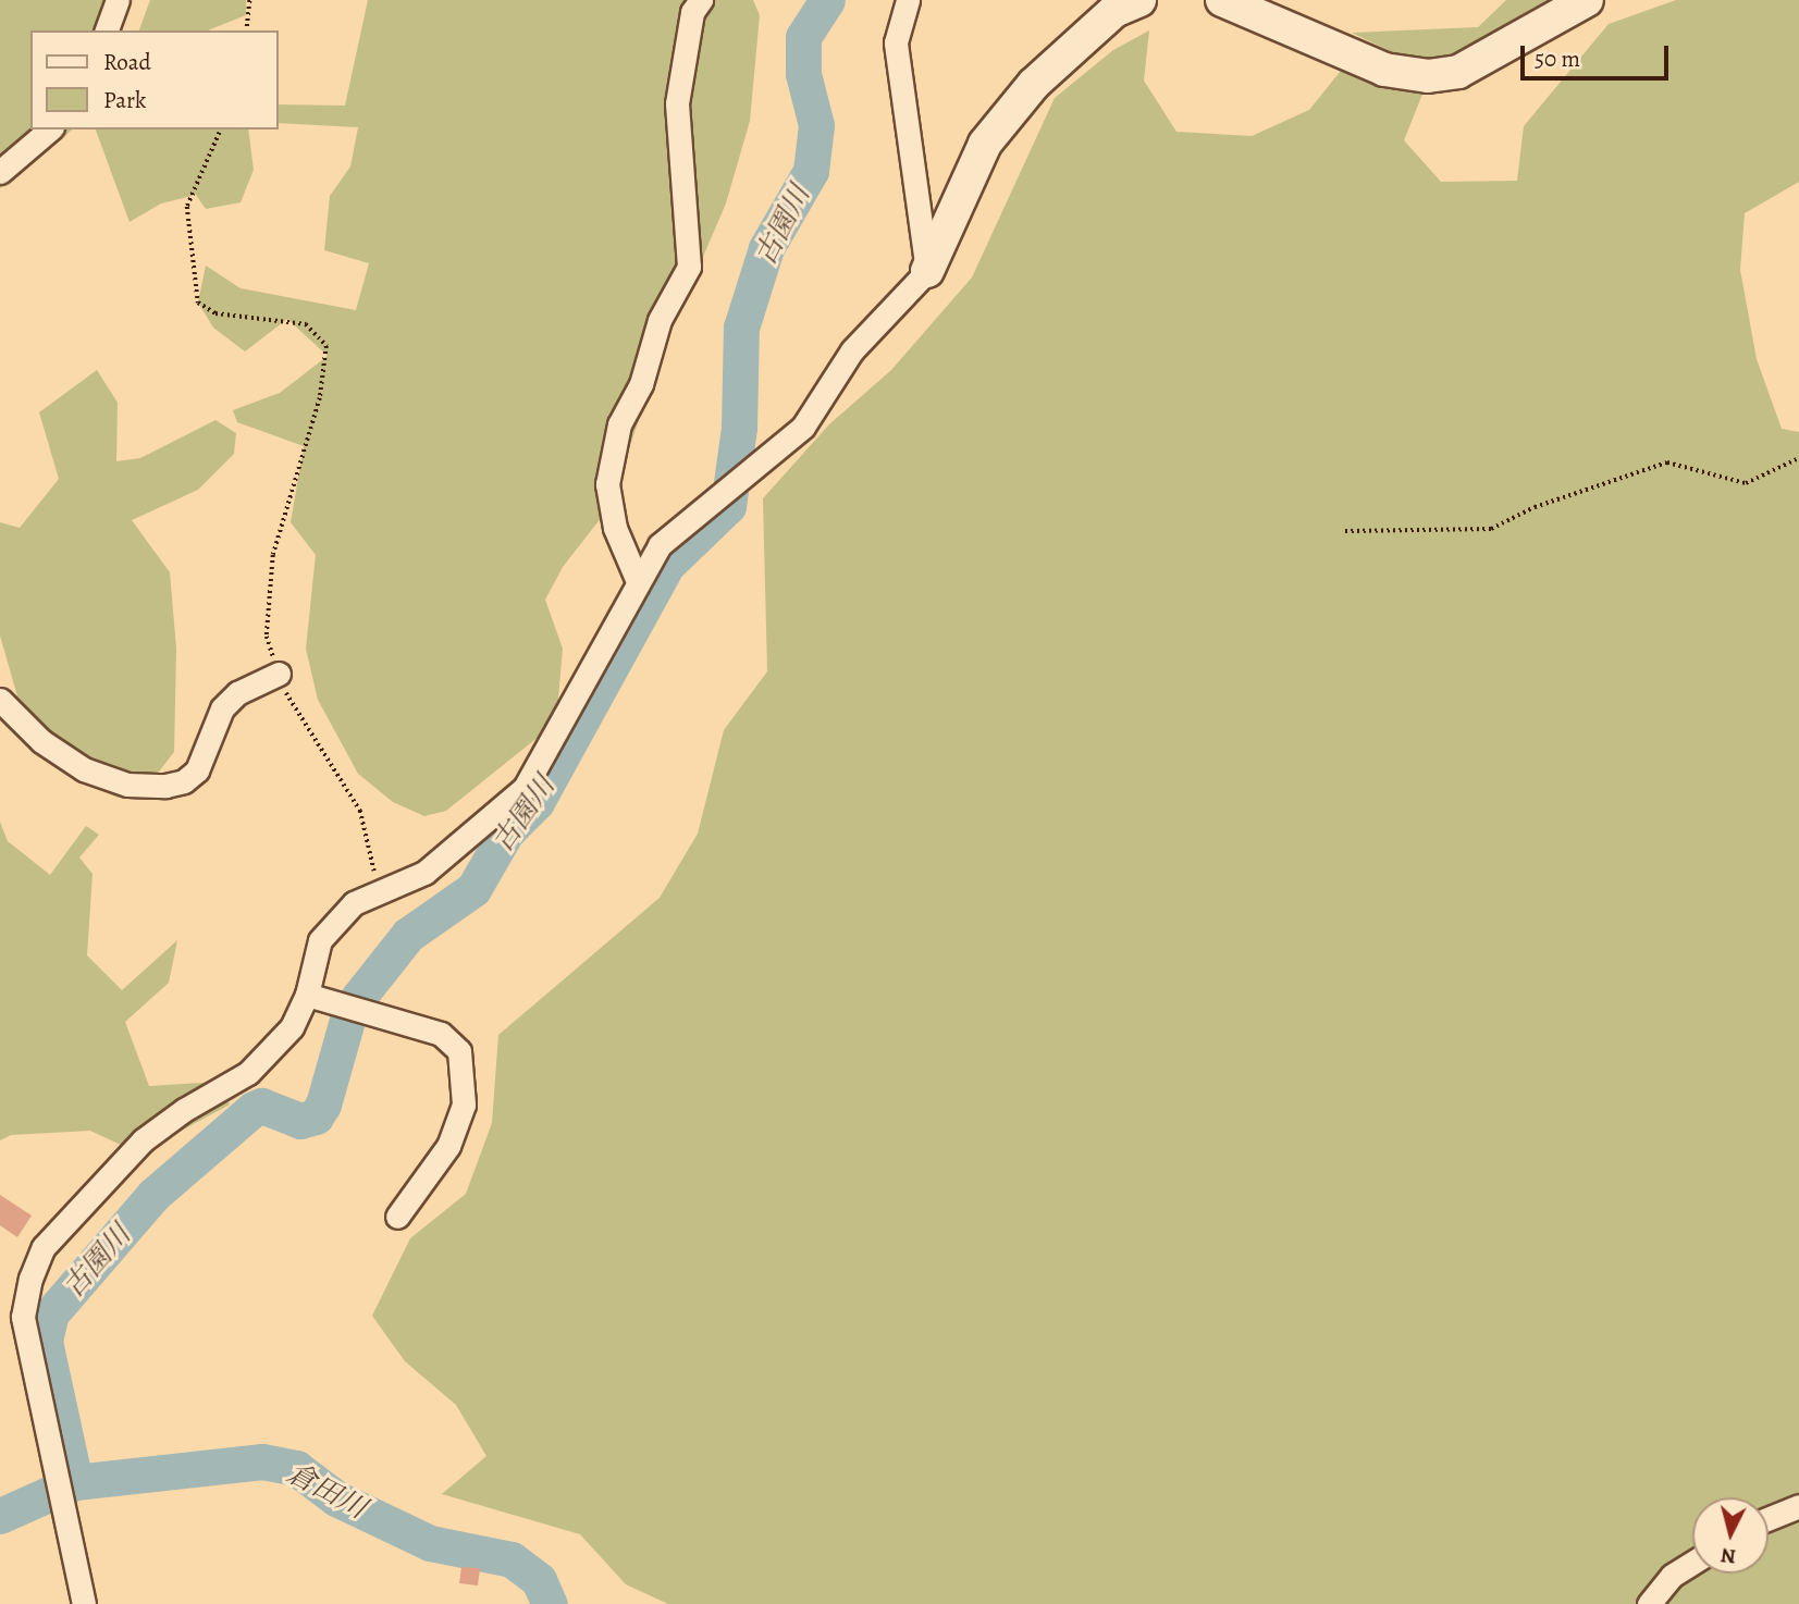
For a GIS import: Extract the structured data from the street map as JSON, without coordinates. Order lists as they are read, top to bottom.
{
  "water": ["古園川", "倉田川"],
  "legend": ["Road", "Park"],
  "scale_bar": "50 m",
  "north": "bottom"
}
